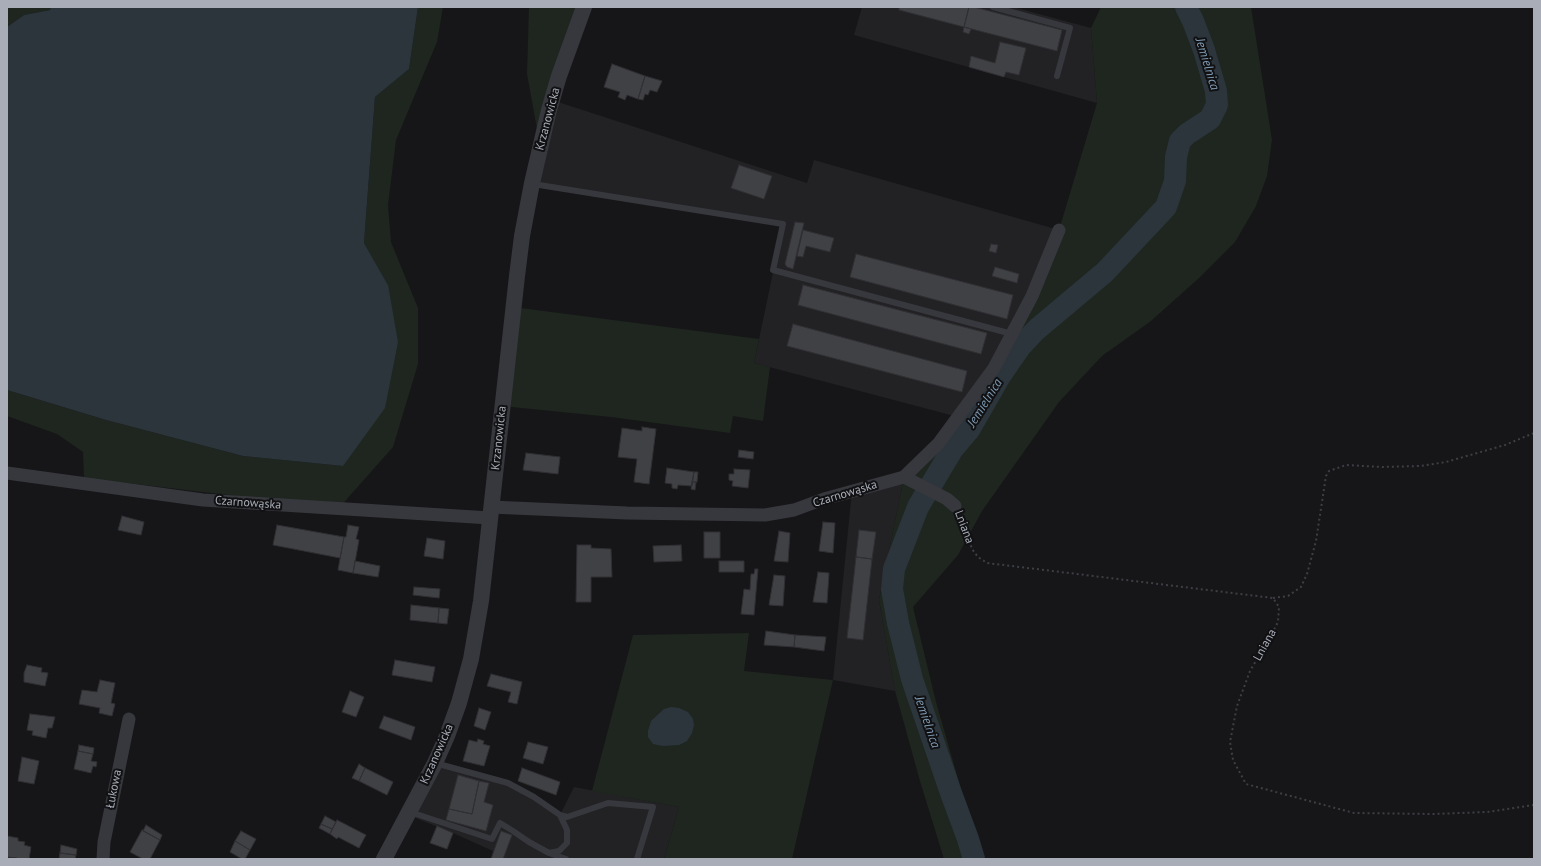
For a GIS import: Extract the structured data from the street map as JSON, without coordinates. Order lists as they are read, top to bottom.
{
  "streets": {
    "street": [
      "Krzanowicka",
      "Czarnowąska",
      "Lniana",
      "Łukowa"
    ]
  },
  "crossings": [
    ["Krzanowicka", "Czarnowąska"],
    ["Czarnowąska", "Lniana"]
  ],
  "water": ["Jemielnica"]
}
